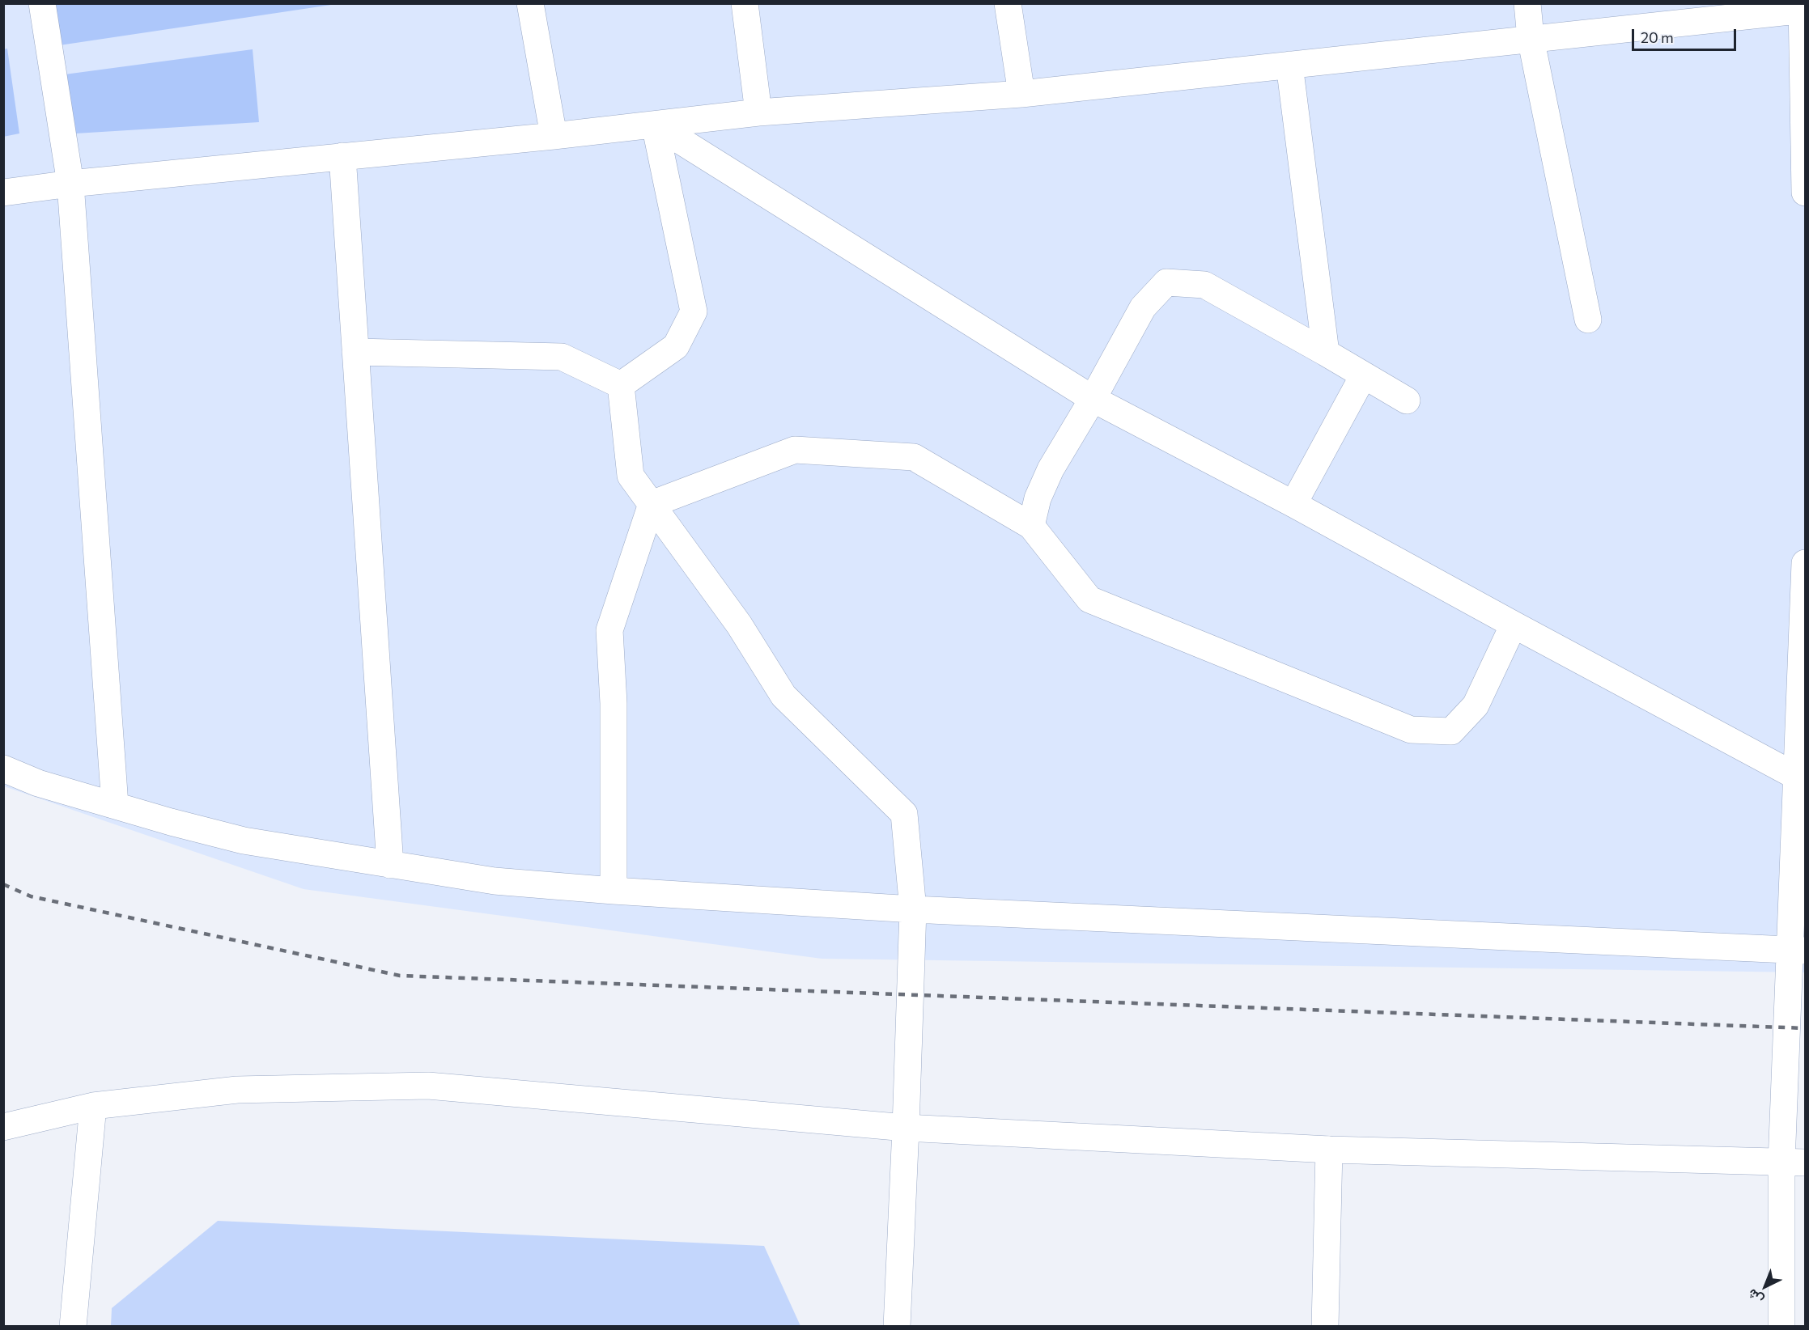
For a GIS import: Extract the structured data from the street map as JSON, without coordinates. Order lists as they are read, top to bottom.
{
  "scale_bar": "20 m",
  "north": "bottom left"
}
